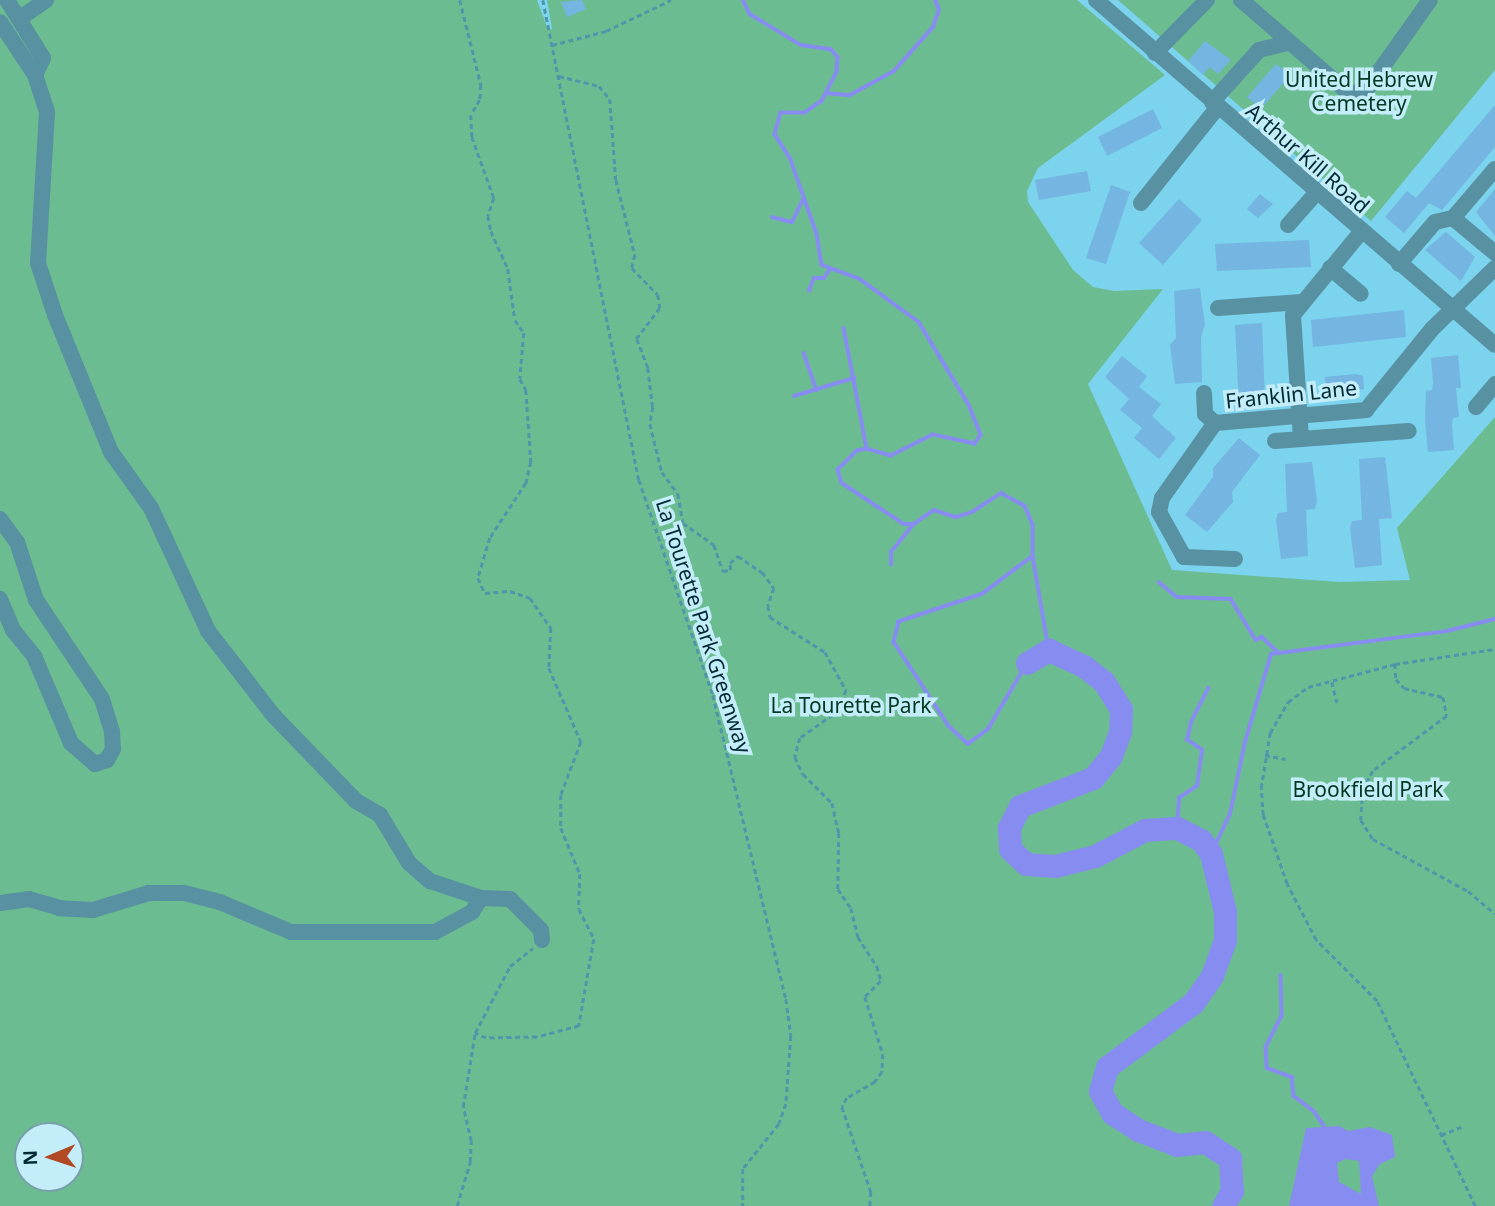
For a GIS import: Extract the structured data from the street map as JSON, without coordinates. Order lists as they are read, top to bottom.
{
  "streets": {
    "street": ["Arthur Kill Road", "Franklin Lane"],
    "path": ["La Tourette Park Greenway"]
  },
  "crossings": [
    ["Arthur Kill Road", "Franklin Lane"]
  ],
  "parks": ["United Hebrew Cemetery", "La Tourette Park", "Brookfield Park"],
  "north": "left"
}
